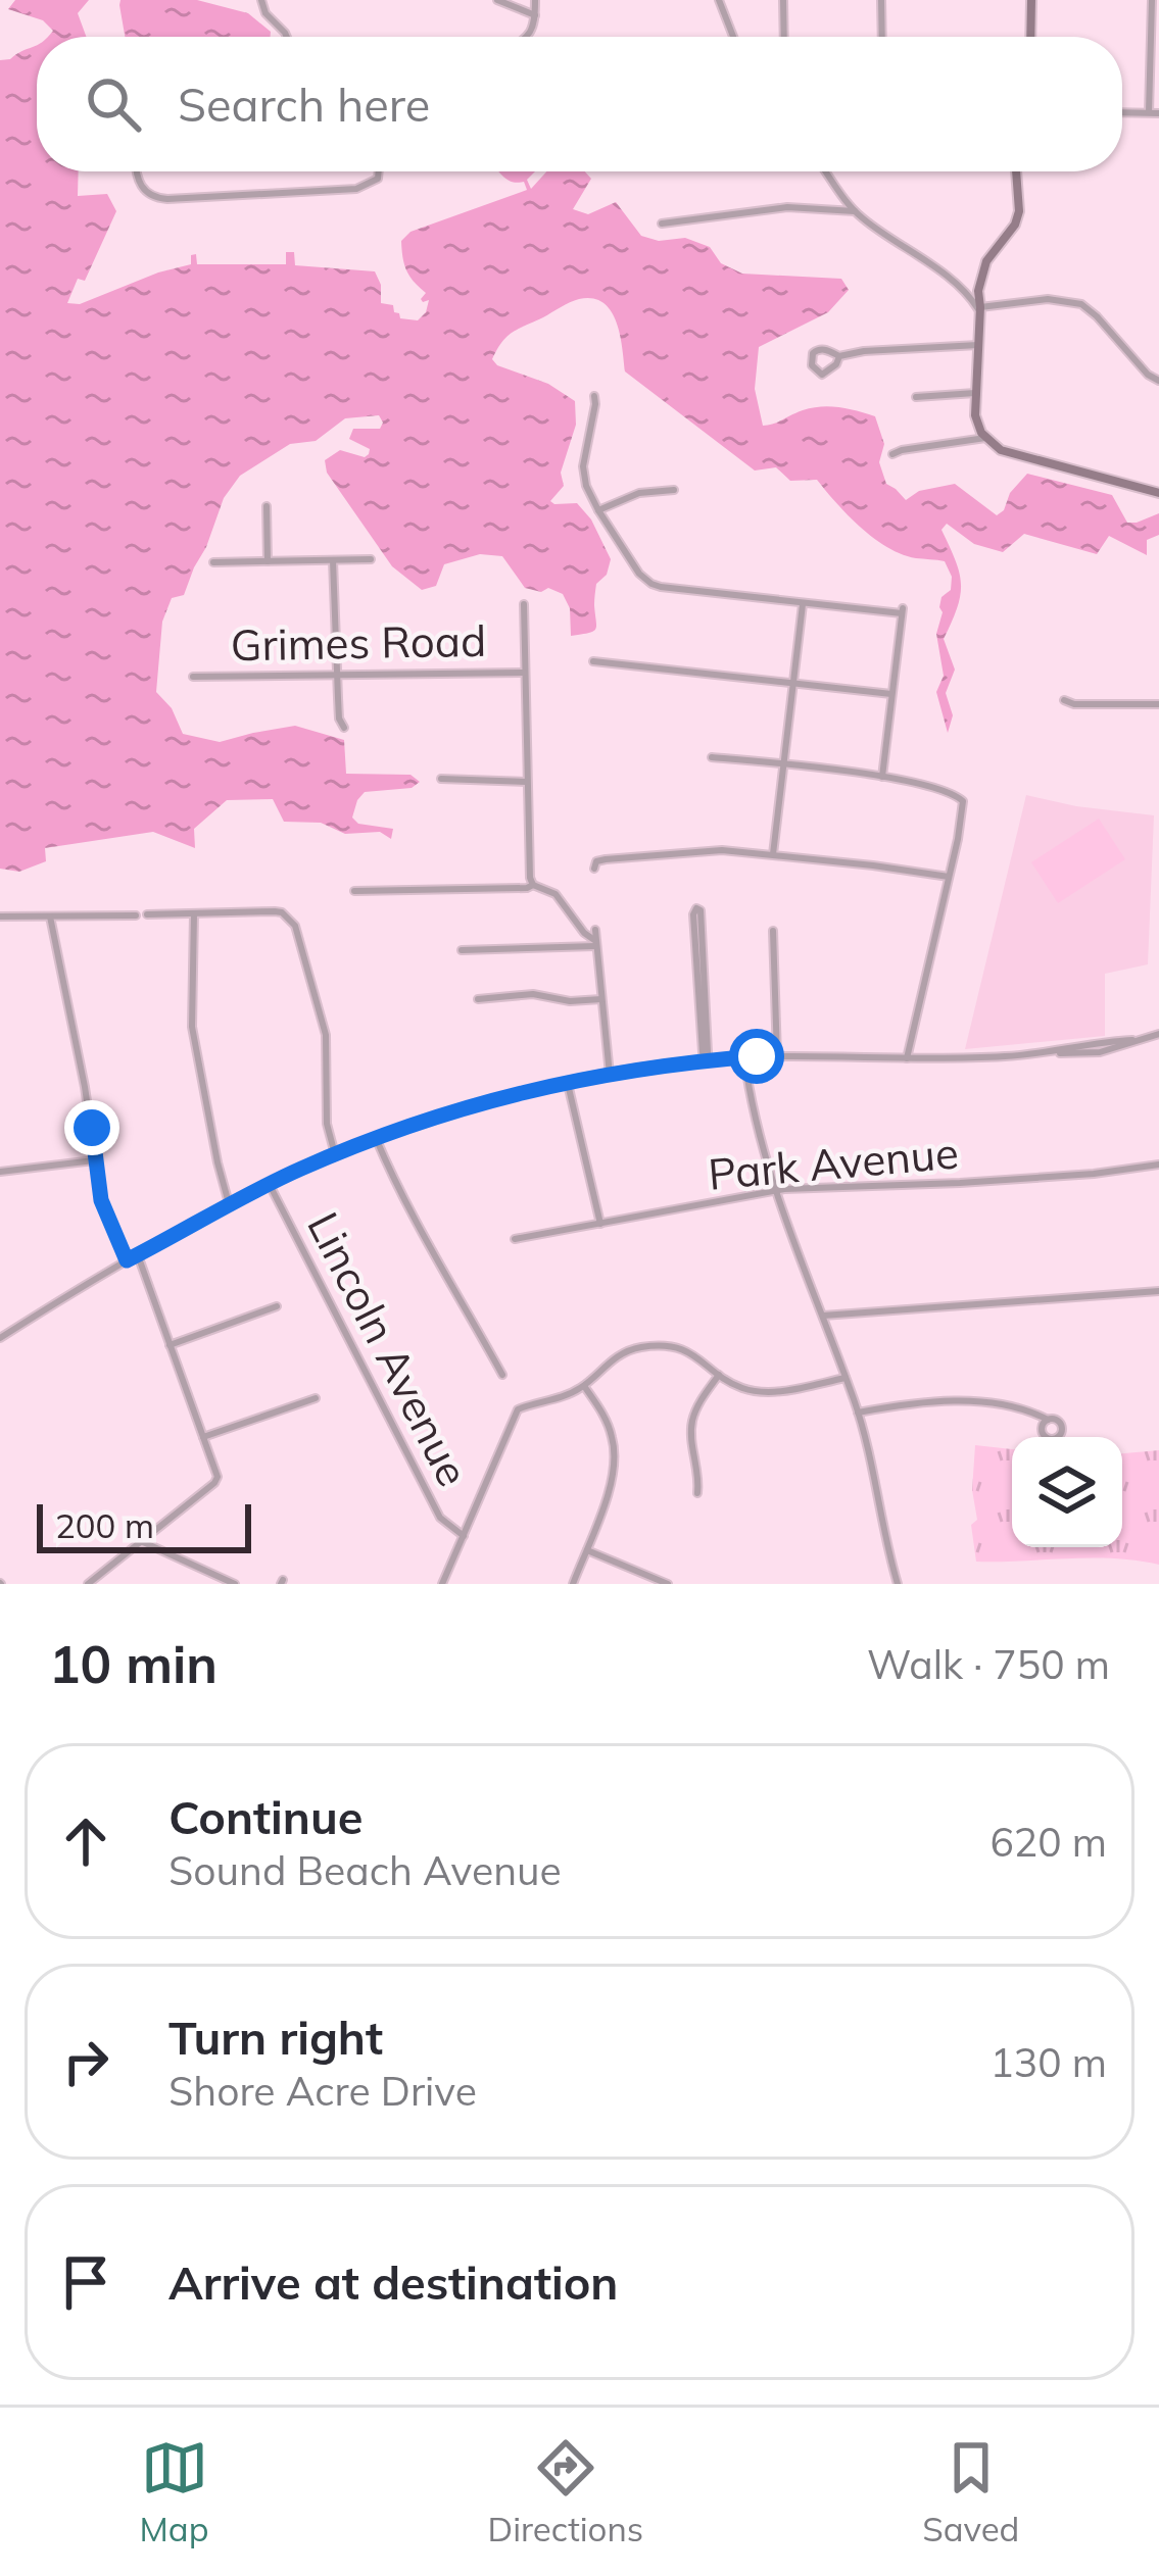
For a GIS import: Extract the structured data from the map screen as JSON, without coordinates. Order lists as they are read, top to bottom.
{
  "streets": {
    "street": ["Grimes Road", "Park Avenue", "Lincoln Avenue"]
  },
  "scale_bar": "200 m",
  "page": {
    "search": "Search here",
    "scale": "200 m",
    "heading": ["10 min", "Walk · 750 m"],
    "list": [
      ["Continue", "Sound Beach Avenue", "620 m"],
      ["Turn right", "Shore Acre Drive", "130 m"],
      "Arrive at destination"
    ],
    "nav": ["Map", "Directions", "Saved"]
  }
}
